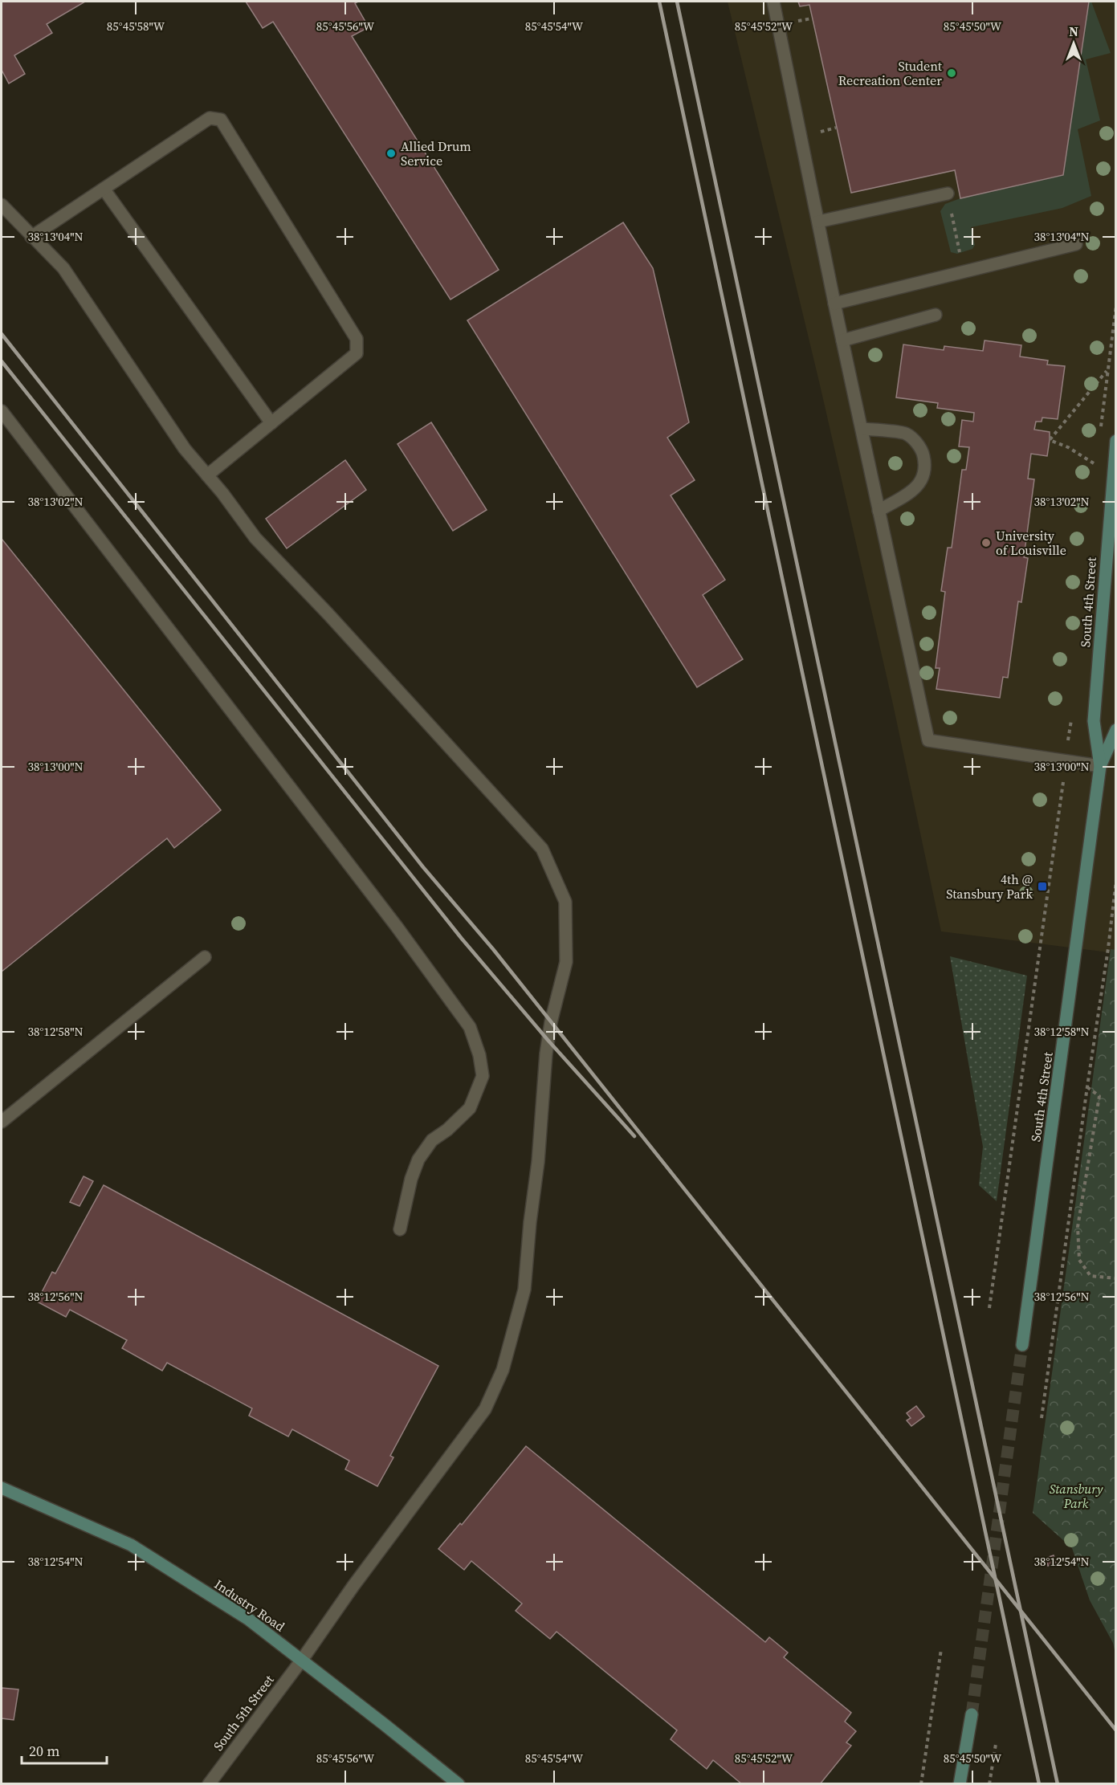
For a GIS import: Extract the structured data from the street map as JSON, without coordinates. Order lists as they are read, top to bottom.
{
  "streets": {
    "main road": ["South 4th Street", "Industry Road"],
    "street": ["South 5th Street"]
  },
  "crossings": [
    ["Industry Road", "South 5th Street"]
  ],
  "parks": ["Stansbury Park"],
  "places": {
    "other": ["Student Recreation Center", "Allied Drum Service", "University of Louisville"],
    "transit": ["4th @ Stansbury Park"]
  },
  "scale_bar": "20 m",
  "north": "top",
  "coordinates": [
    "85°45'58\"W",
    "85°45'56\"W",
    "85°45'54\"W",
    "85°45'52\"W",
    "85°45'50\"W",
    "38°13'04\"N",
    "38°13'02\"N",
    "38°13'00\"N",
    "38°12'58\"N",
    "38°12'56\"N",
    "38°12'54\"N"
  ]
}
